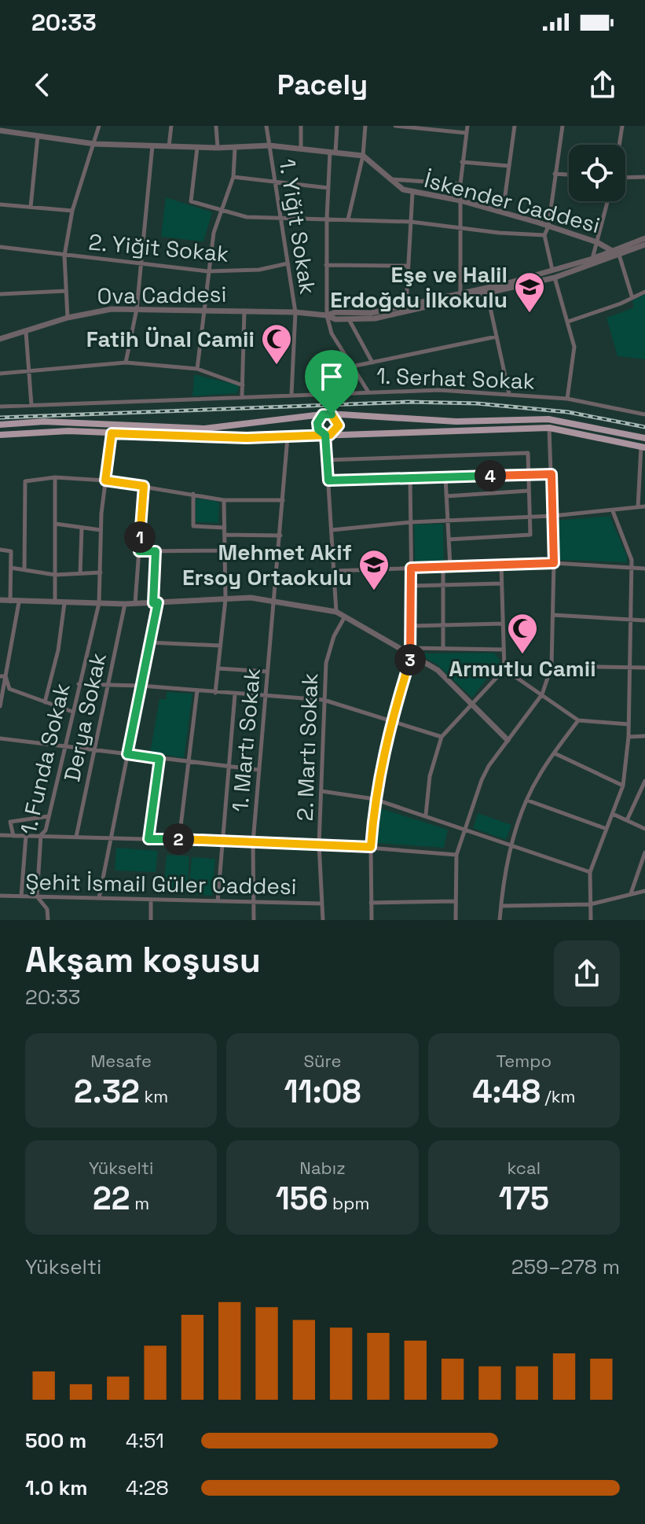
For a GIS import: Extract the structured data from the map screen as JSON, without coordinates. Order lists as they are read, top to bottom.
{
  "streets": {
    "street": [
      "İskender Caddesi",
      "1. Yiğit Sokak",
      "2. Yiğit Sokak",
      "Ova Caddesi",
      "1. Serhat Sokak",
      "Derya Sokak",
      "1. Martı Sokak",
      "2. Martı Sokak",
      "1. Funda Sokak",
      "Şehit İsmail Güler Caddesi"
    ]
  },
  "crossings": [
    ["İskender Caddesi", "Ova Caddesi"],
    ["1. Yiğit Sokak", "2. Yiğit Sokak"],
    ["1. Yiğit Sokak", "Ova Caddesi"],
    ["1. Yiğit Sokak", "1. Serhat Sokak"],
    ["1. Martı Sokak", "Şehit İsmail Güler Caddesi"],
    ["2. Martı Sokak", "Şehit İsmail Güler Caddesi"],
    ["1. Funda Sokak", "Şehit İsmail Güler Caddesi"]
  ],
  "places": {
    "school or university": ["Eşe ve Halil Erdoğdu İlkokulu", "Mehmet Akif Ersoy Ortaokulu"],
    "mosque": ["Fatih Ünal Camii", "Armutlu Camii"]
  },
  "page": {
    "status": "20:33",
    "header": "Pacely",
    "pins": [
      "4",
      "1",
      "3",
      "2"
    ],
    "heading": ["Akşam koşusu", "20:33"],
    "stats": [
      ["Mesafe", "2.32 km"],
      ["Süre", "11:08"],
      ["Tempo", "4:48 /km"],
      ["Yükselti", "22 m"],
      ["Nabız", "156 bpm"],
      ["kcal", "175"]
    ],
    "chart": ["Yükselti", "259–278 m"],
    "list": [
      {
        "name": "500 m",
        "note": "4:51"
      },
      {
        "name": "1.0 km",
        "note": "4:28"
      }
    ]
  }
}
